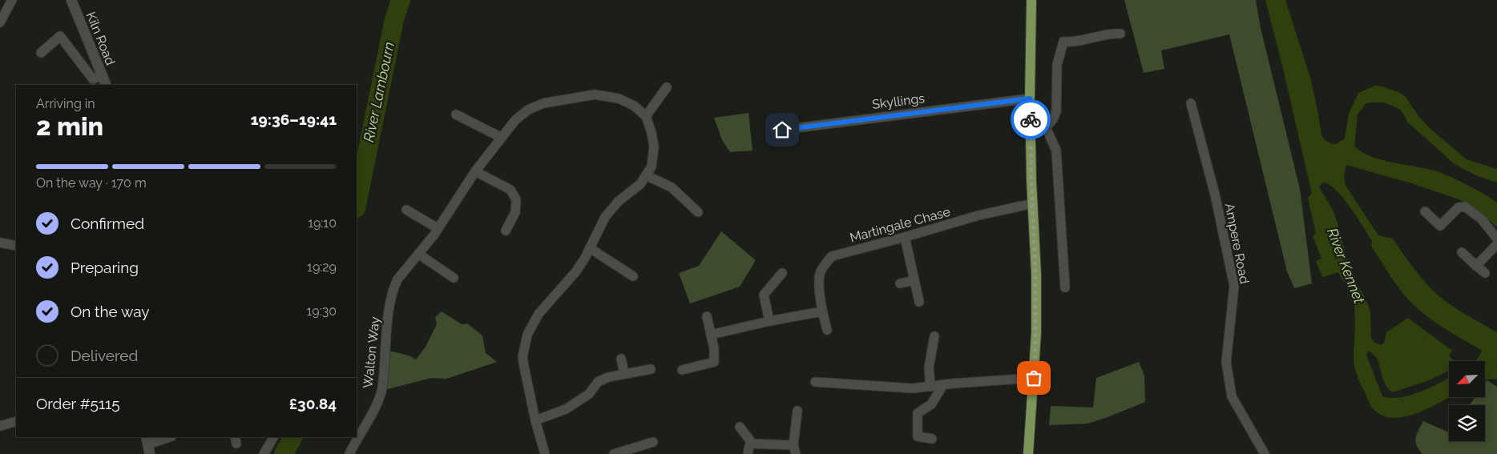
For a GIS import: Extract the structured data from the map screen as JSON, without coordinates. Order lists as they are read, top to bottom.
{
  "streets": {
    "street": [
      "Kiln Road",
      "Skyllings",
      "Martingale Chase",
      "Ampere Road",
      "Walton Way"
    ]
  },
  "water": ["River Lambourn", "River Kennet"],
  "north": "bottom left",
  "page": {
    "heading": ["2 min", "Arriving in", "19:36–19:41"],
    "panel": ["Order #5115", "£30.84"],
    "bar": "On the way · 170 m",
    "list": [
      ["Confirmed", "19:10"],
      ["Preparing", "19:29"],
      ["On the way", "19:30"],
      "Delivered"
    ]
  }
}
